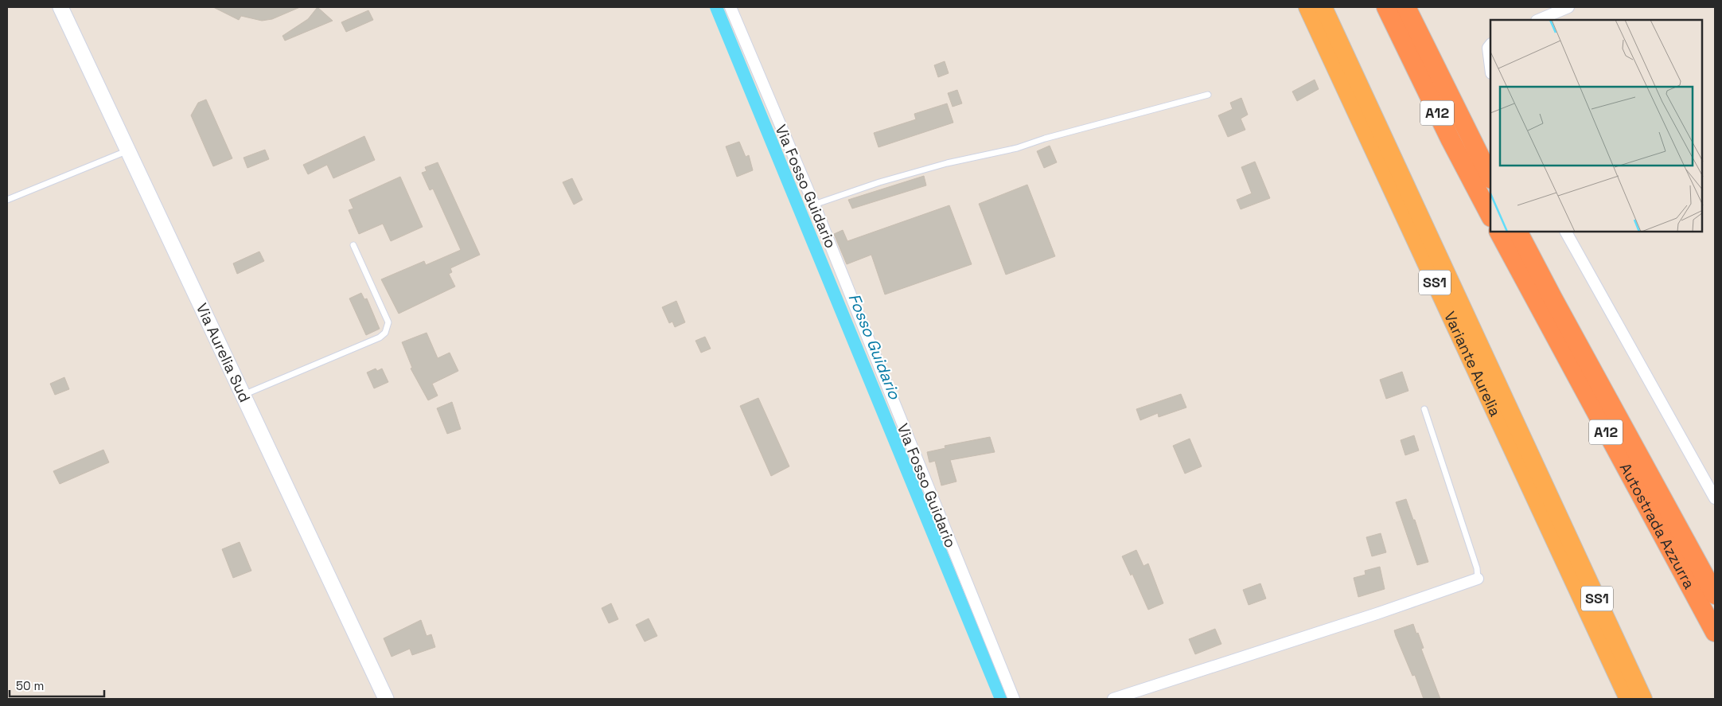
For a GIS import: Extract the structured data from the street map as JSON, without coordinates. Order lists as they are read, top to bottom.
{
  "streets": {
    "highway": [
      "A12",
      "SS1",
      "Variante Aurelia",
      "Autostrada Azzurra"
    ],
    "main road": ["Via Aurelia Sud"],
    "street": ["Via Fosso Guidario"]
  },
  "water": ["Fosso Guidario"],
  "scale_bar": "50 m"
}
